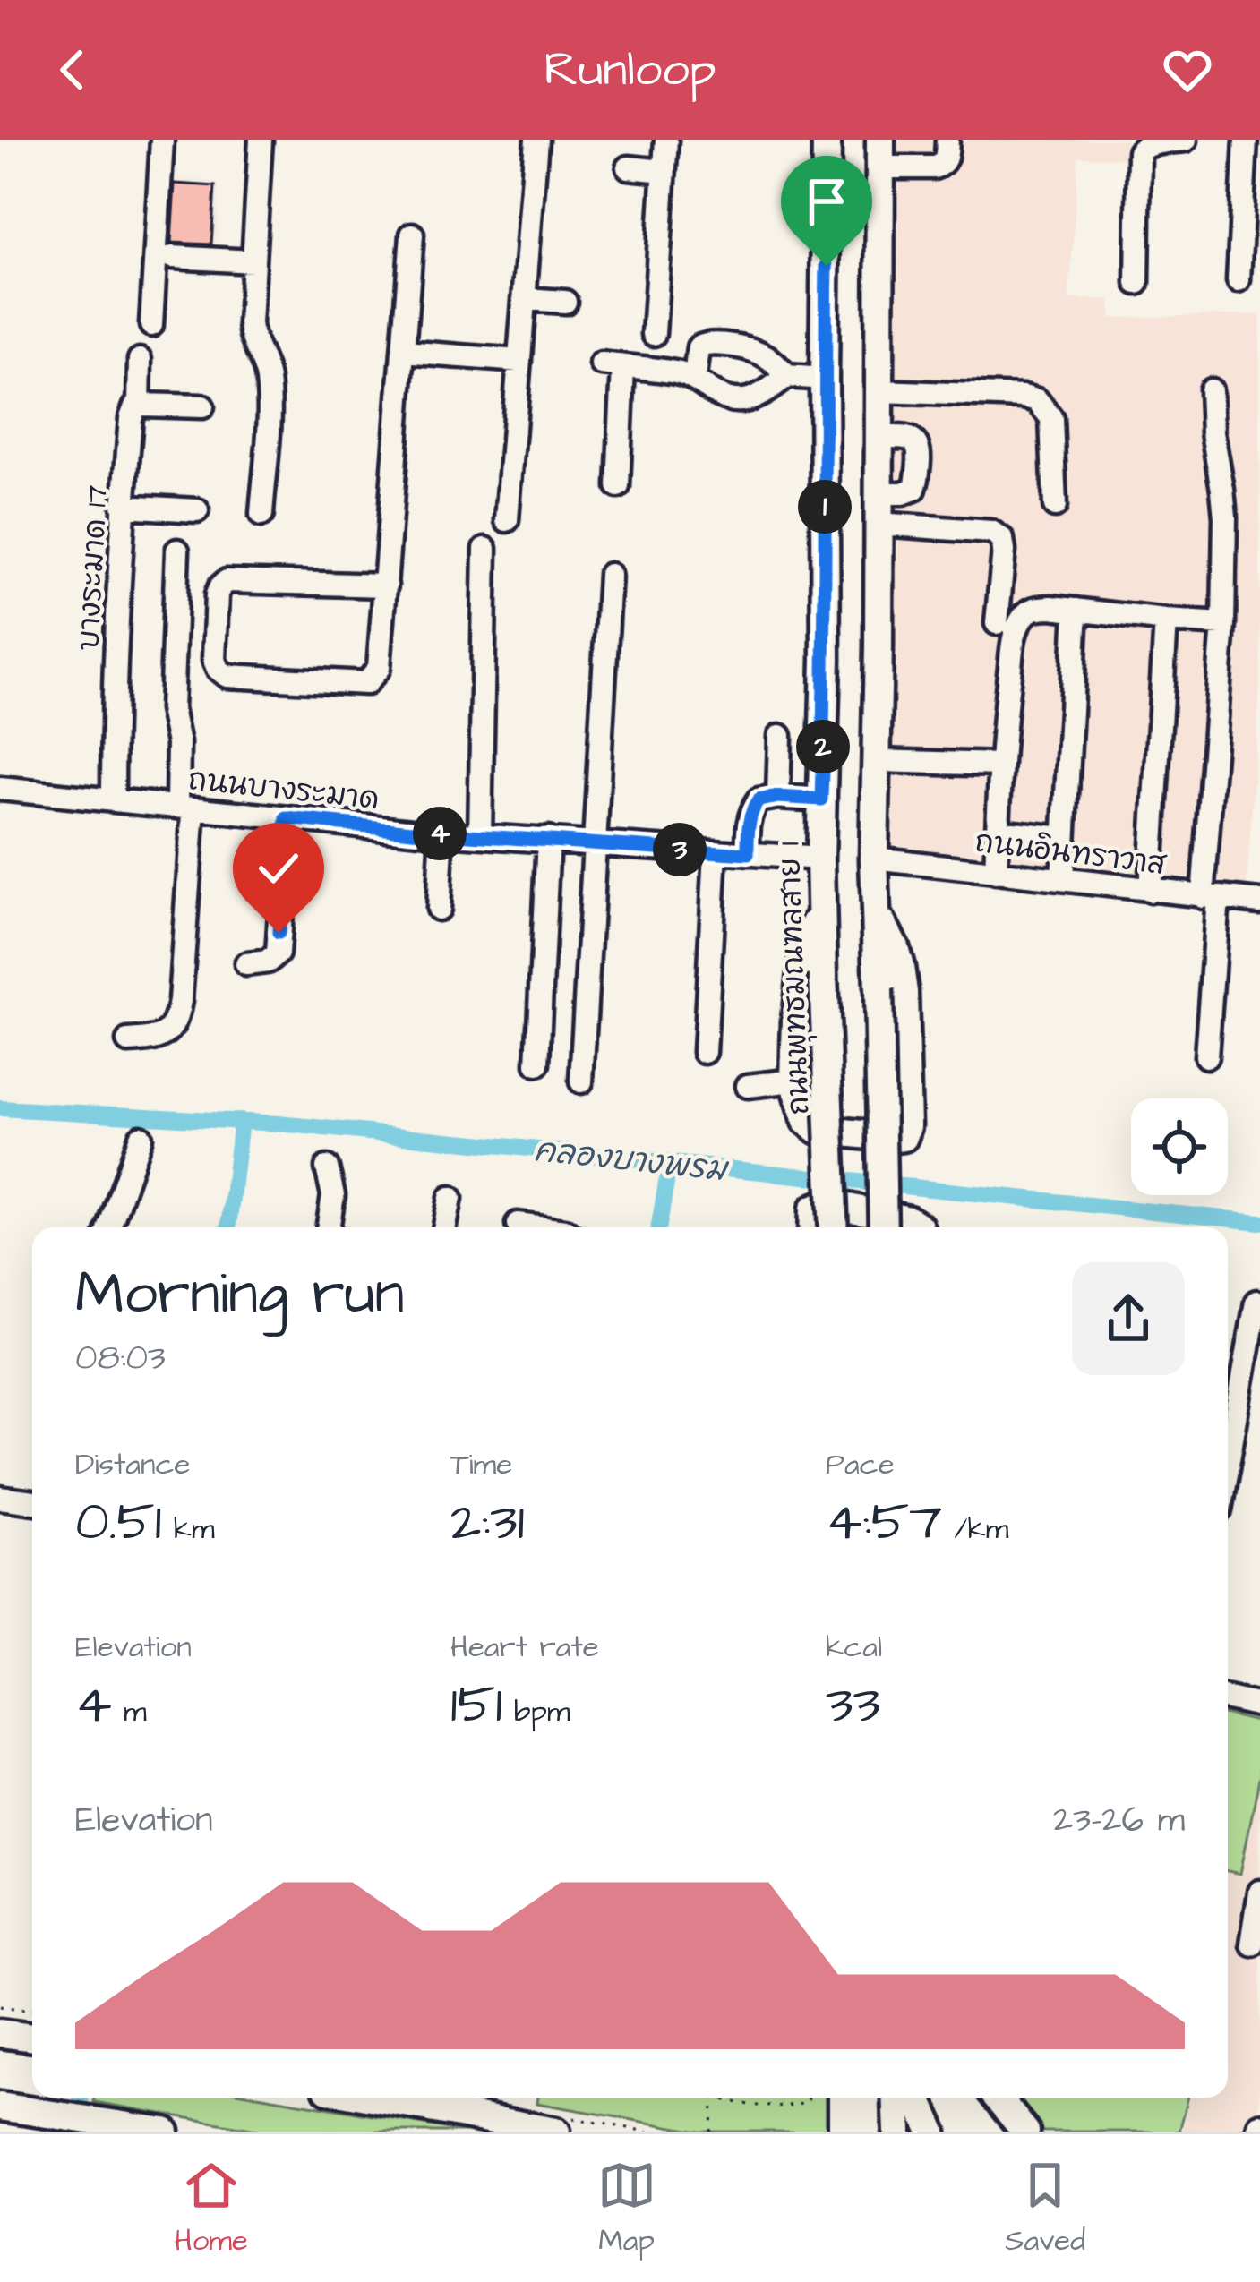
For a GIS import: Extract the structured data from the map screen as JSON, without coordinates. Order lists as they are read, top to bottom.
{
  "streets": {
    "main road": ["ถนนพุทธมณฑลสาย 1"],
    "street": ["บางระมาด 17", "ถนนบางระมาด", "ถนนอินทราวาส"]
  },
  "crossings": [
    ["บางระมาด 17", "ถนนบางระมาด"],
    ["ถนนบางระมาด", "ถนนพุทธมณฑลสาย 1"]
  ],
  "water": ["คลองบางพรม"],
  "page": {
    "header": "Runloop",
    "pins": [
      "1",
      "2",
      "4",
      "3"
    ],
    "heading": ["Morning run", "08:03"],
    "stats": [
      ["Distance", "0.51 km"],
      ["Time", "2:31"],
      ["Pace", "4:57 /km"],
      ["Elevation", "4 m"],
      ["Heart rate", "151 bpm"],
      ["kcal", "33"]
    ],
    "chart": ["Elevation", "23–26 m"],
    "tabs": ["Home", "Map", "Saved"]
  }
}
